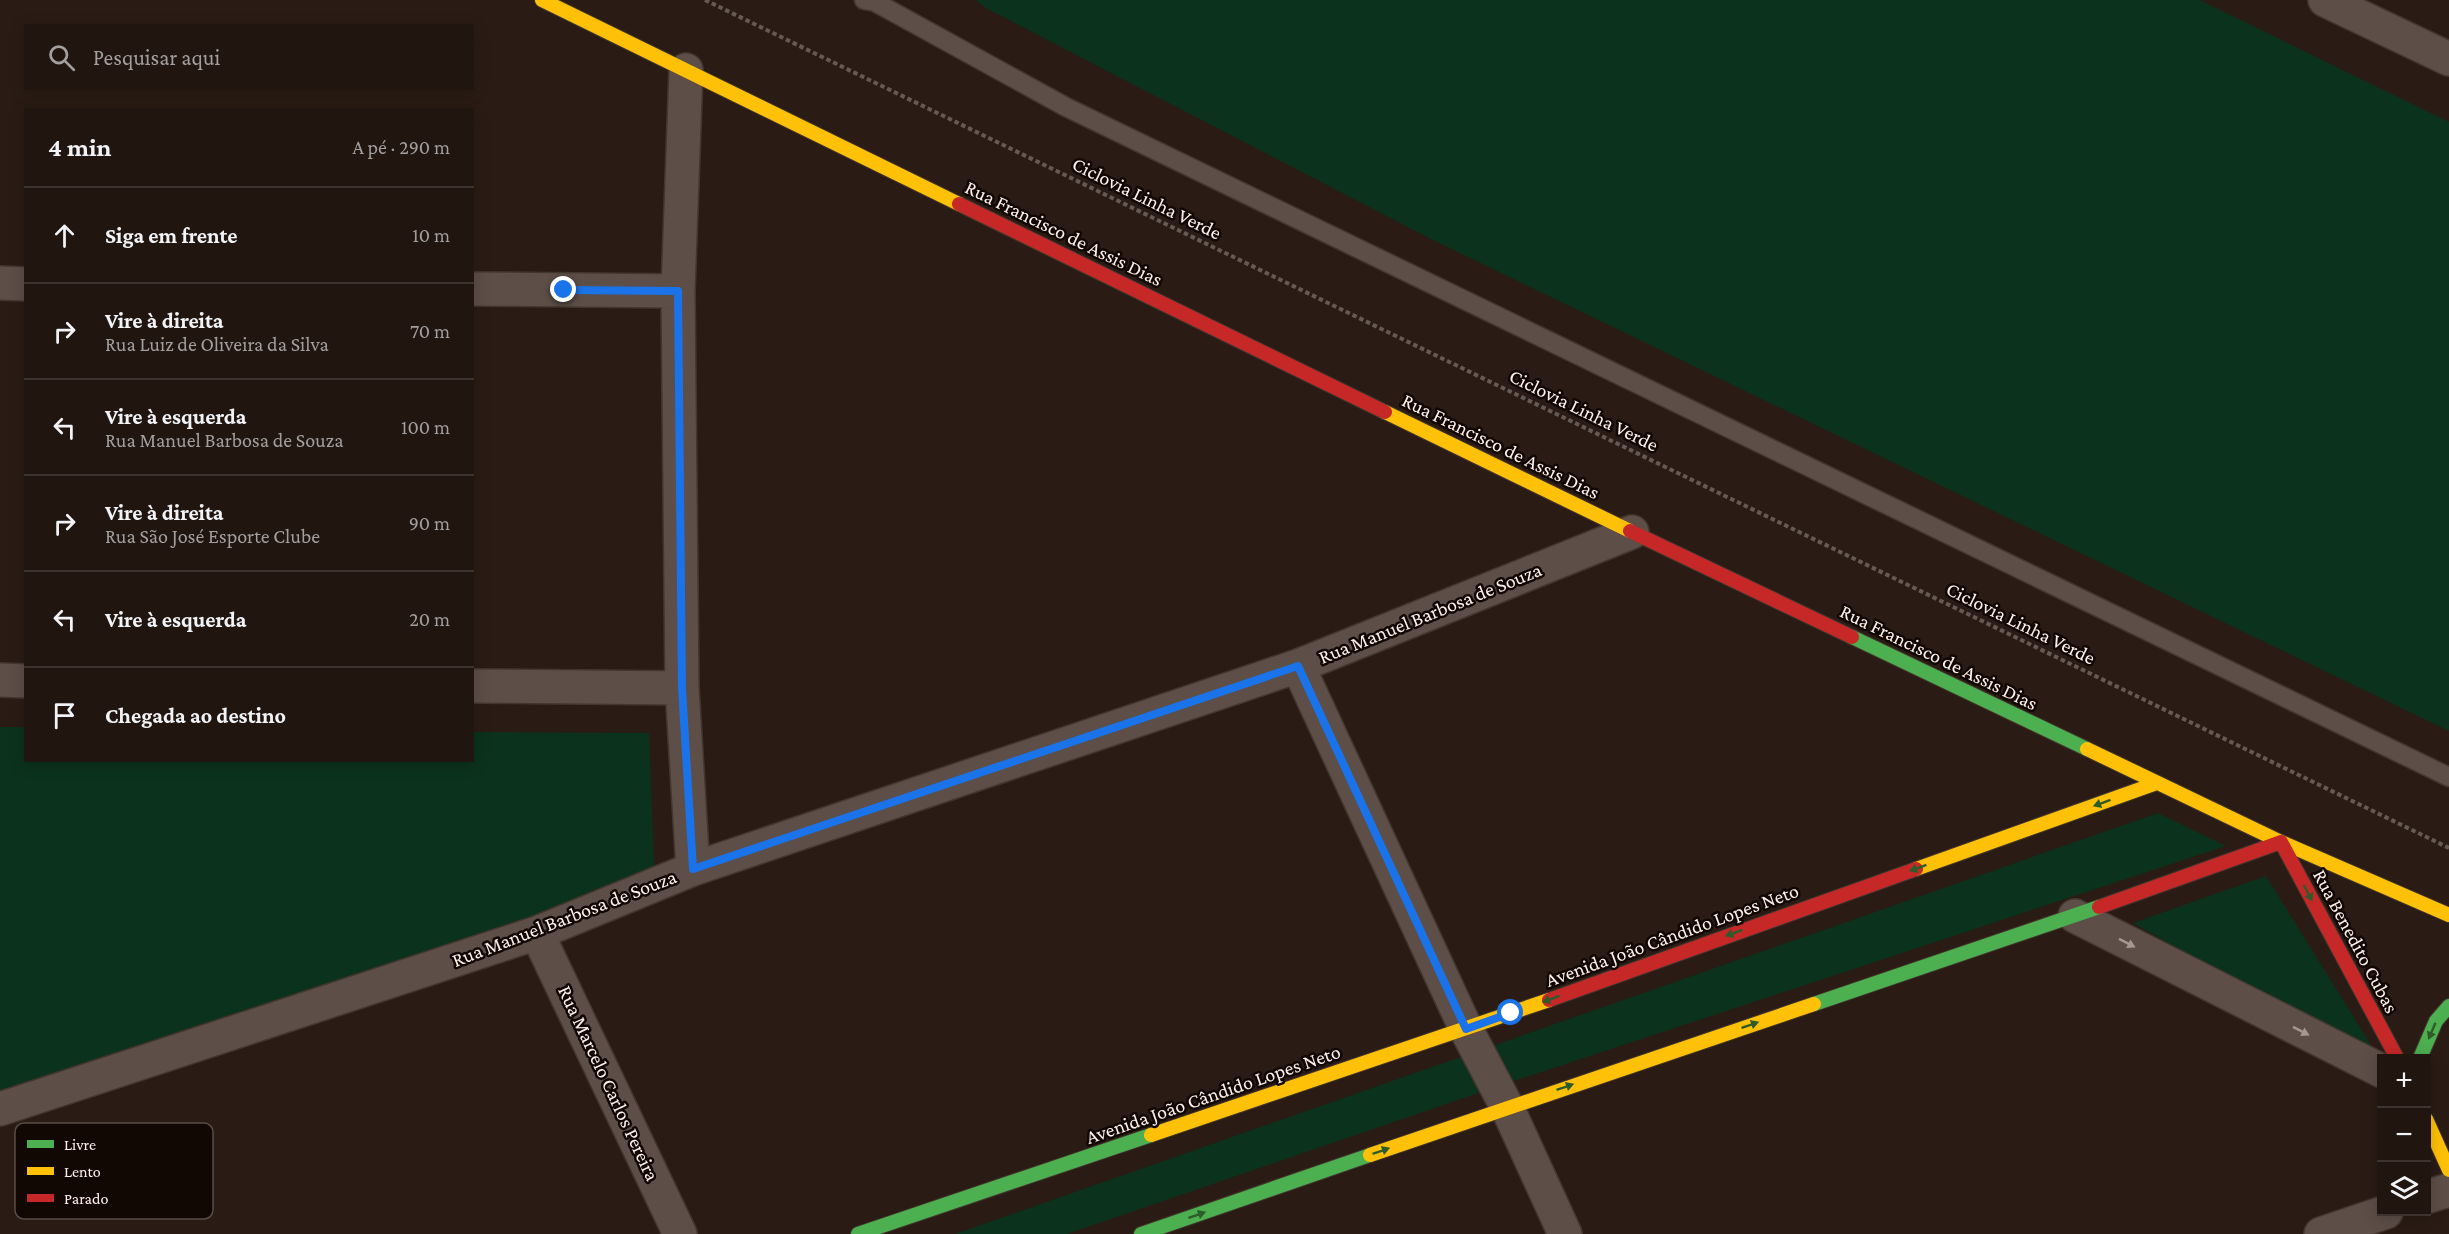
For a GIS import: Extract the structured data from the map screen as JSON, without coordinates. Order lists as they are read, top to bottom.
{
  "streets": {
    "street": [
      "Rua Francisco de Assis Dias",
      "Rua Manuel Barbosa de Souza",
      "Avenida João Cândido Lopes Neto",
      "Rua Benedito Cubas",
      "Rua Marcelo Carlos Pereira"
    ],
    "path": ["Ciclovia Linha Verde"]
  },
  "crossings": [
    ["Rua Francisco de Assis Dias", "Rua Manuel Barbosa de Souza"],
    ["Rua Francisco de Assis Dias", "Avenida João Cândido Lopes Neto"],
    ["Rua Francisco de Assis Dias", "Rua Benedito Cubas"],
    ["Rua Manuel Barbosa de Souza", "Rua Marcelo Carlos Pereira"]
  ],
  "one_way": ["Rua Benedito Cubas"],
  "legend": ["Livre", "Lento", "Parado"],
  "page": {
    "search": "Pesquisar aqui",
    "heading": ["4 min", "A pé · 290 m"],
    "list": [
      ["Siga em frente", "10 m"],
      ["Vire à direita", "Rua Luiz de Oliveira da Silva", "70 m"],
      ["Vire à esquerda", "Rua Manuel Barbosa de Souza", "100 m"],
      ["Vire à direita", "Rua São José Esporte Clube", "90 m"],
      ["Vire à esquerda", "20 m"],
      "Chegada ao destino"
    ],
    "map_buttons": ["+", "−"]
  }
}
